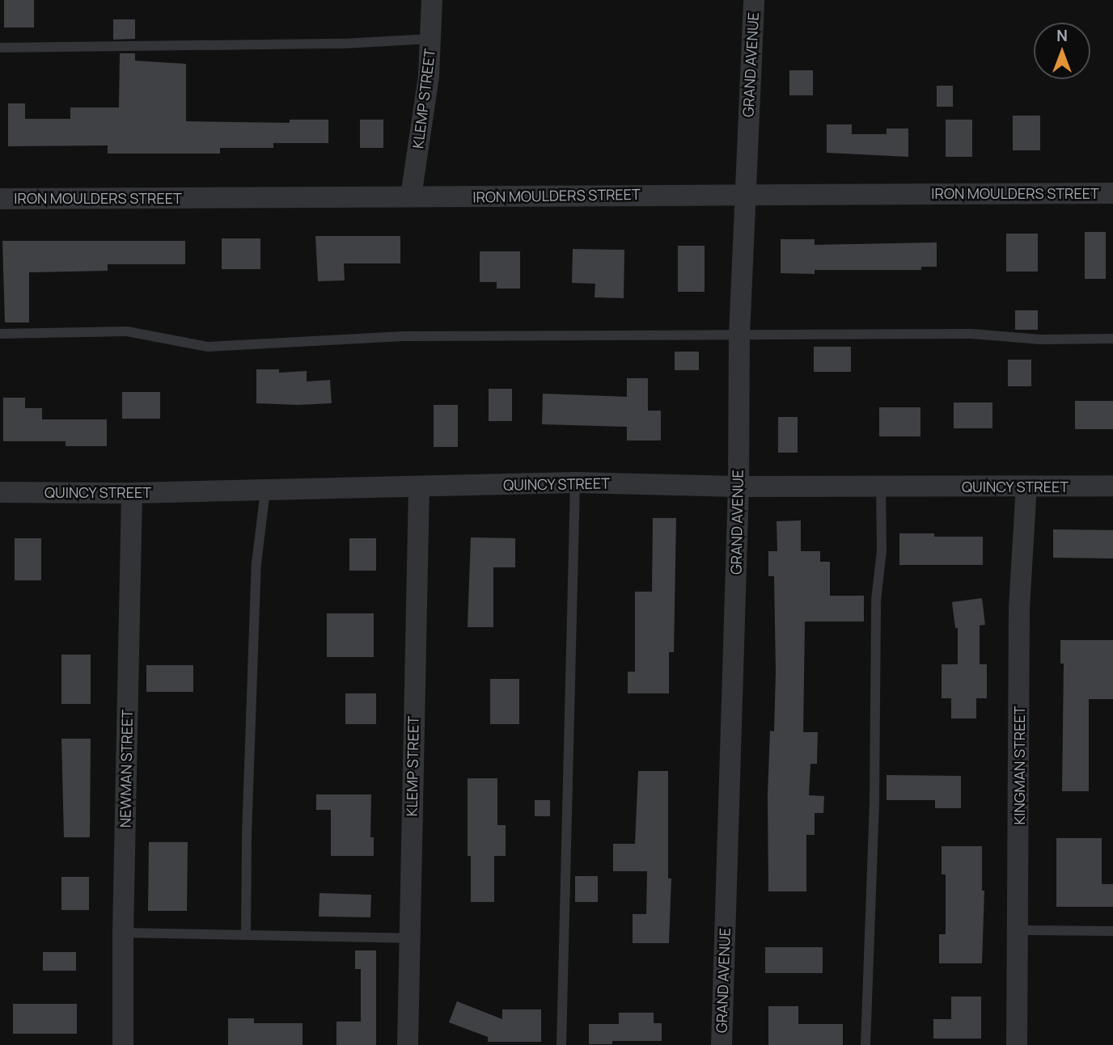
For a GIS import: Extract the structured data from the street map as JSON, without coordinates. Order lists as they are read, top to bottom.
{
  "streets": {
    "street": [
      "GRAND AVENUE",
      "KLEMP STREET",
      "IRON MOULDERS STREET",
      "QUINCY STREET",
      "KINGMAN STREET",
      "NEWMAN STREET"
    ]
  },
  "crossings": [
    ["GRAND AVENUE", "IRON MOULDERS STREET"],
    ["GRAND AVENUE", "QUINCY STREET"],
    ["KLEMP STREET", "IRON MOULDERS STREET"],
    ["KLEMP STREET", "QUINCY STREET"],
    ["QUINCY STREET", "KINGMAN STREET"],
    ["QUINCY STREET", "NEWMAN STREET"]
  ],
  "north": "top"
}
